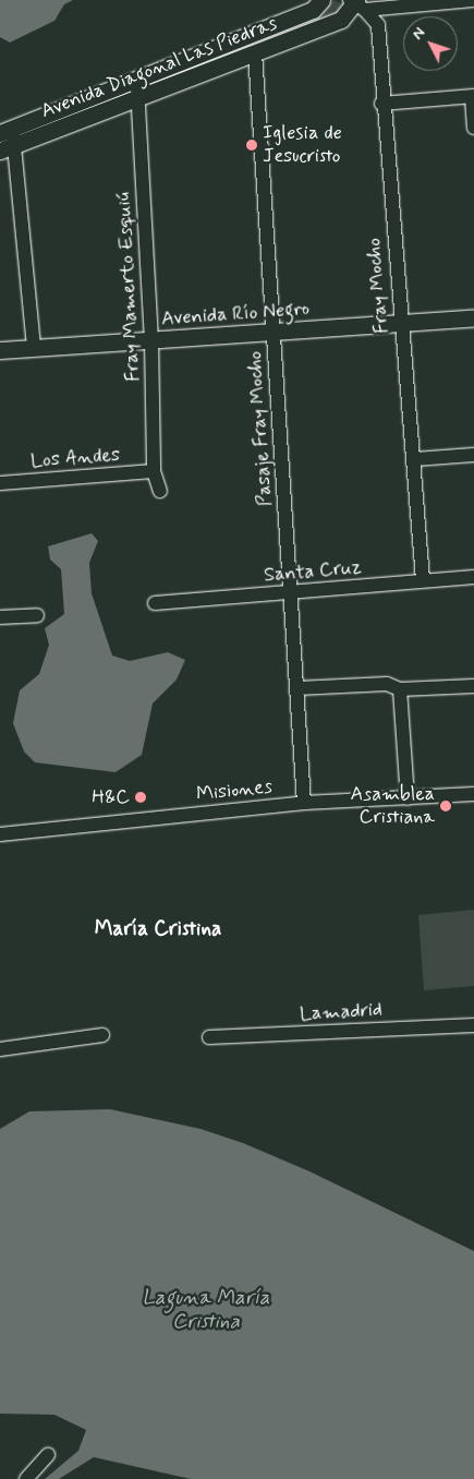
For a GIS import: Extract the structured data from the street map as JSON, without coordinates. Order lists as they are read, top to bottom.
{
  "streets": {
    "street": [
      "Avenida Diagonal Las Piedras",
      "Fray Mocho",
      "Fray Mamerto Esquiú",
      "Avenida Río Negro",
      "Pasaje Fray Mocho",
      "Los Andes",
      "Santa Cruz",
      "Misiones",
      "Lamadrid"
    ]
  },
  "crossings": [
    ["Avenida Diagonal Las Piedras", "Fray Mocho"],
    ["Avenida Diagonal Las Piedras", "Fray Mamerto Esquiú"],
    ["Avenida Diagonal Las Piedras", "Pasaje Fray Mocho"],
    ["Fray Mocho", "Avenida Río Negro"],
    ["Fray Mocho", "Santa Cruz"],
    ["Fray Mamerto Esquiú", "Avenida Río Negro"],
    ["Fray Mamerto Esquiú", "Los Andes"],
    ["Avenida Río Negro", "Pasaje Fray Mocho"],
    ["Pasaje Fray Mocho", "Santa Cruz"],
    ["Pasaje Fray Mocho", "Misiones"]
  ],
  "districts": ["María Cristina"],
  "water": ["Laguna María Cristina"],
  "places": ["Iglesia de Jesucristo", "H&C", "Asamblea Cristiana"],
  "north": "top left"
}
